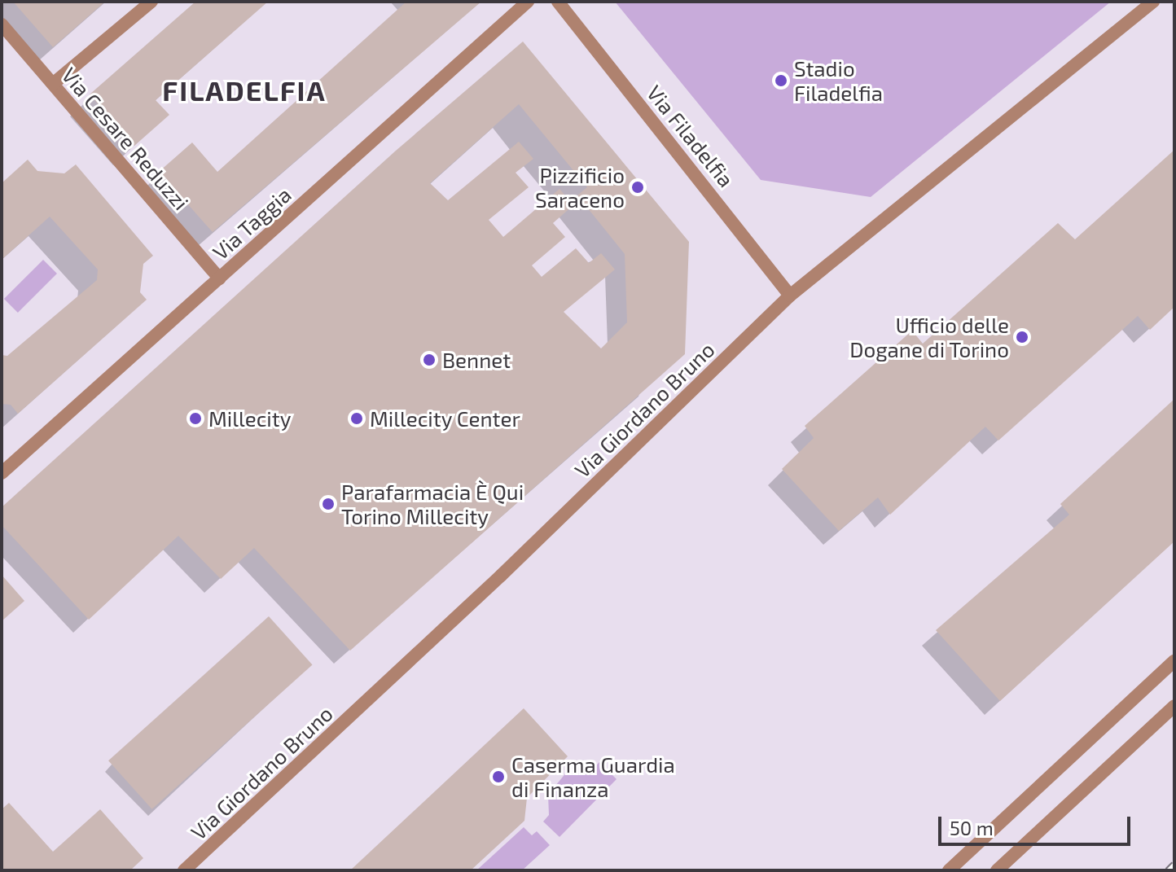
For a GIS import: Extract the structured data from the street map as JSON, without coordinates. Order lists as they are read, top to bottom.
{
  "streets": {
    "street": [
      "Via Filadelfia",
      "Via Cesare Reduzzi",
      "Via Taggia",
      "Via Giordano Bruno"
    ]
  },
  "crossings": [
    ["Via Filadelfia", "Via Giordano Bruno"],
    ["Via Cesare Reduzzi", "Via Taggia"]
  ],
  "districts": ["FILADELFIA"],
  "places": [
    "Stadio Filadelfia",
    "Pizzificio Saraceno",
    "Ufficio delle Dogane di Torino",
    "Bennet",
    "Millecity",
    "Millecity Center",
    "Parafarmacia È Qui Torino Millecity",
    "Caserma Guardia di Finanza"
  ],
  "scale_bar": "50 m"
}
